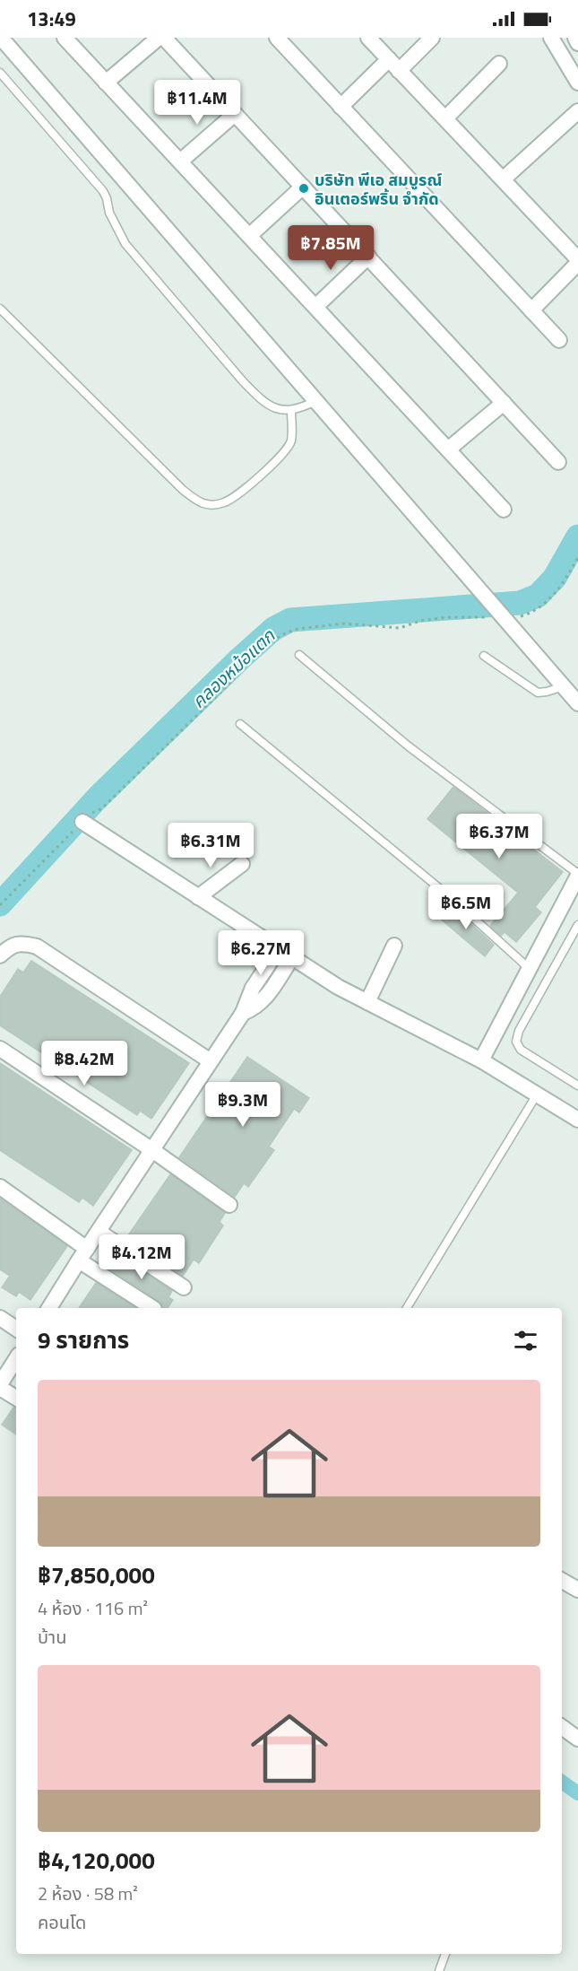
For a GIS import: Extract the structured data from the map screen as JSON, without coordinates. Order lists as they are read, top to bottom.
{
  "water": ["คลองหม้อแตก"],
  "places": ["บริษัท พีเอ สมบูรณ์ อินเตอร์พริ้น จำกัด"],
  "page": {
    "status": "13:49",
    "price": [
      "฿11.4M",
      "฿7.85M",
      "฿6.37M",
      "฿6.31M",
      "฿6.5M",
      "฿6.27M",
      "฿8.42M",
      "฿9.3M",
      "฿4.12M"
    ],
    "heading": "9 รายการ",
    "list": [
      {
        "name": "฿7,850,000",
        "note": "4 ห้อง · 116 m² · บ้าน"
      },
      {
        "name": "฿4,120,000",
        "note": "2 ห้อง · 58 m² · คอนโด"
      }
    ]
  }
}
